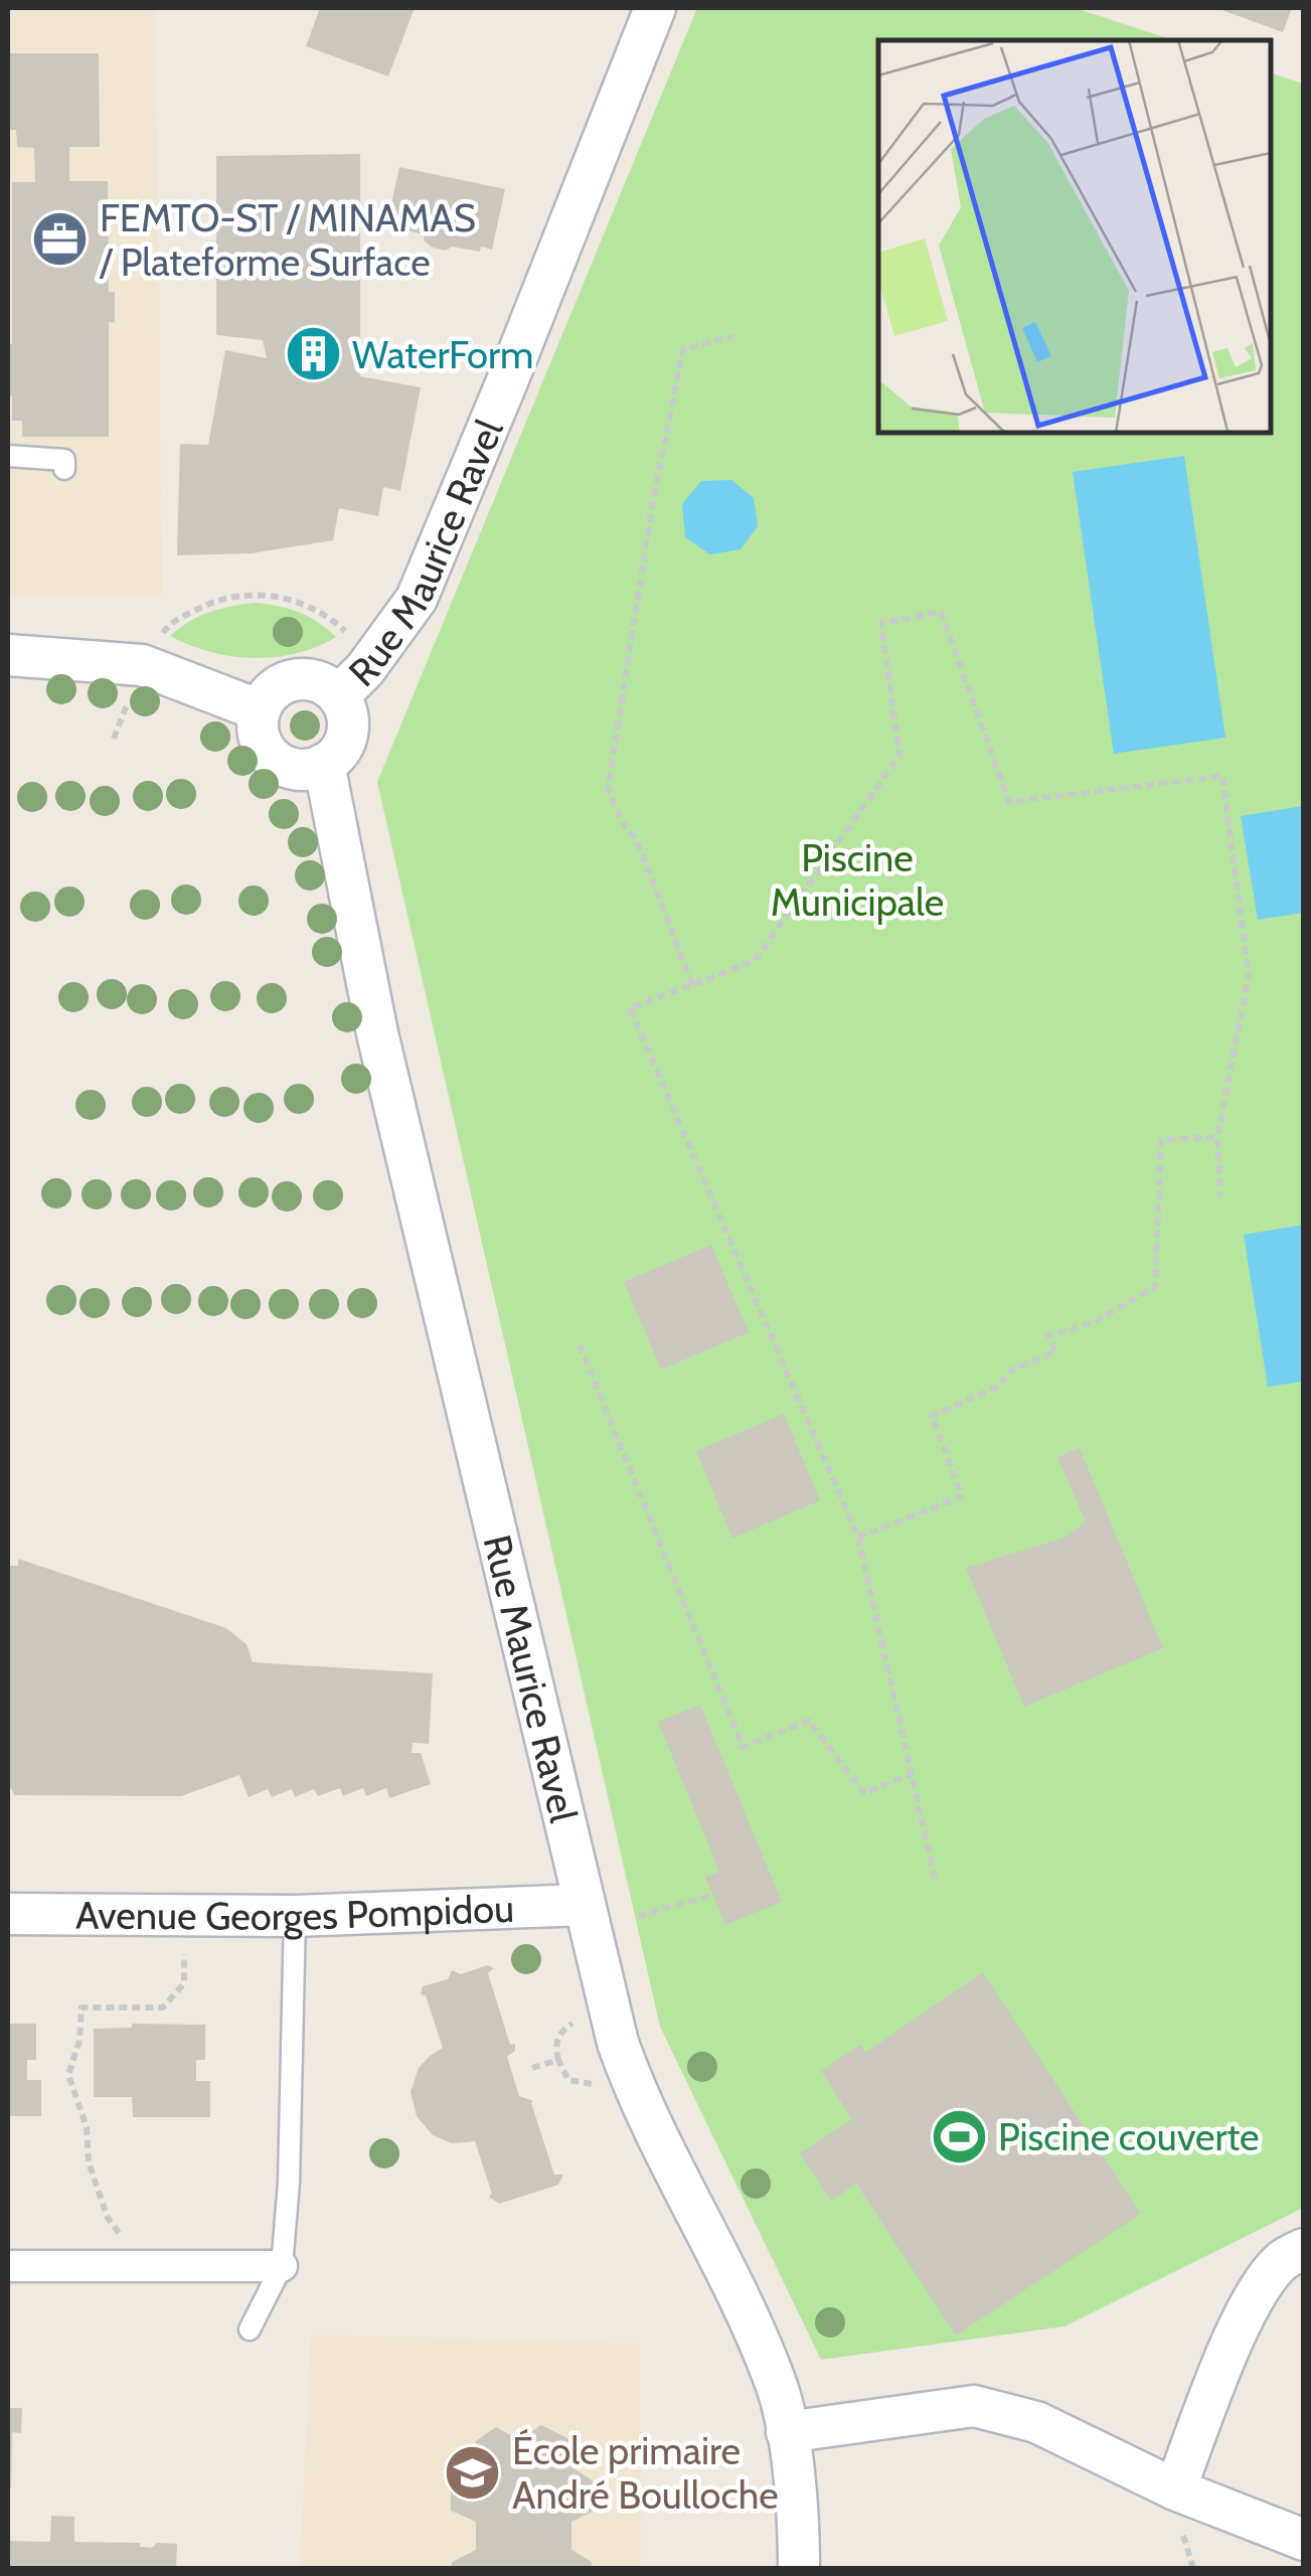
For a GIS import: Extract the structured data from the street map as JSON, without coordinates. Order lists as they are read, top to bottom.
{
  "streets": {
    "street": ["Rue Maurice Ravel", "Avenue Georges Pompidou"]
  },
  "crossings": [
    ["Rue Maurice Ravel", "Avenue Georges Pompidou"]
  ],
  "parks": ["Piscine Municipale"],
  "places": {
    "office": ["FEMTO-ST / MINAMAS / Plateforme Surface"],
    "building": ["WaterForm"],
    "sports": ["Piscine couverte"],
    "school or university": ["École primaire André Boulloche"]
  }
}
